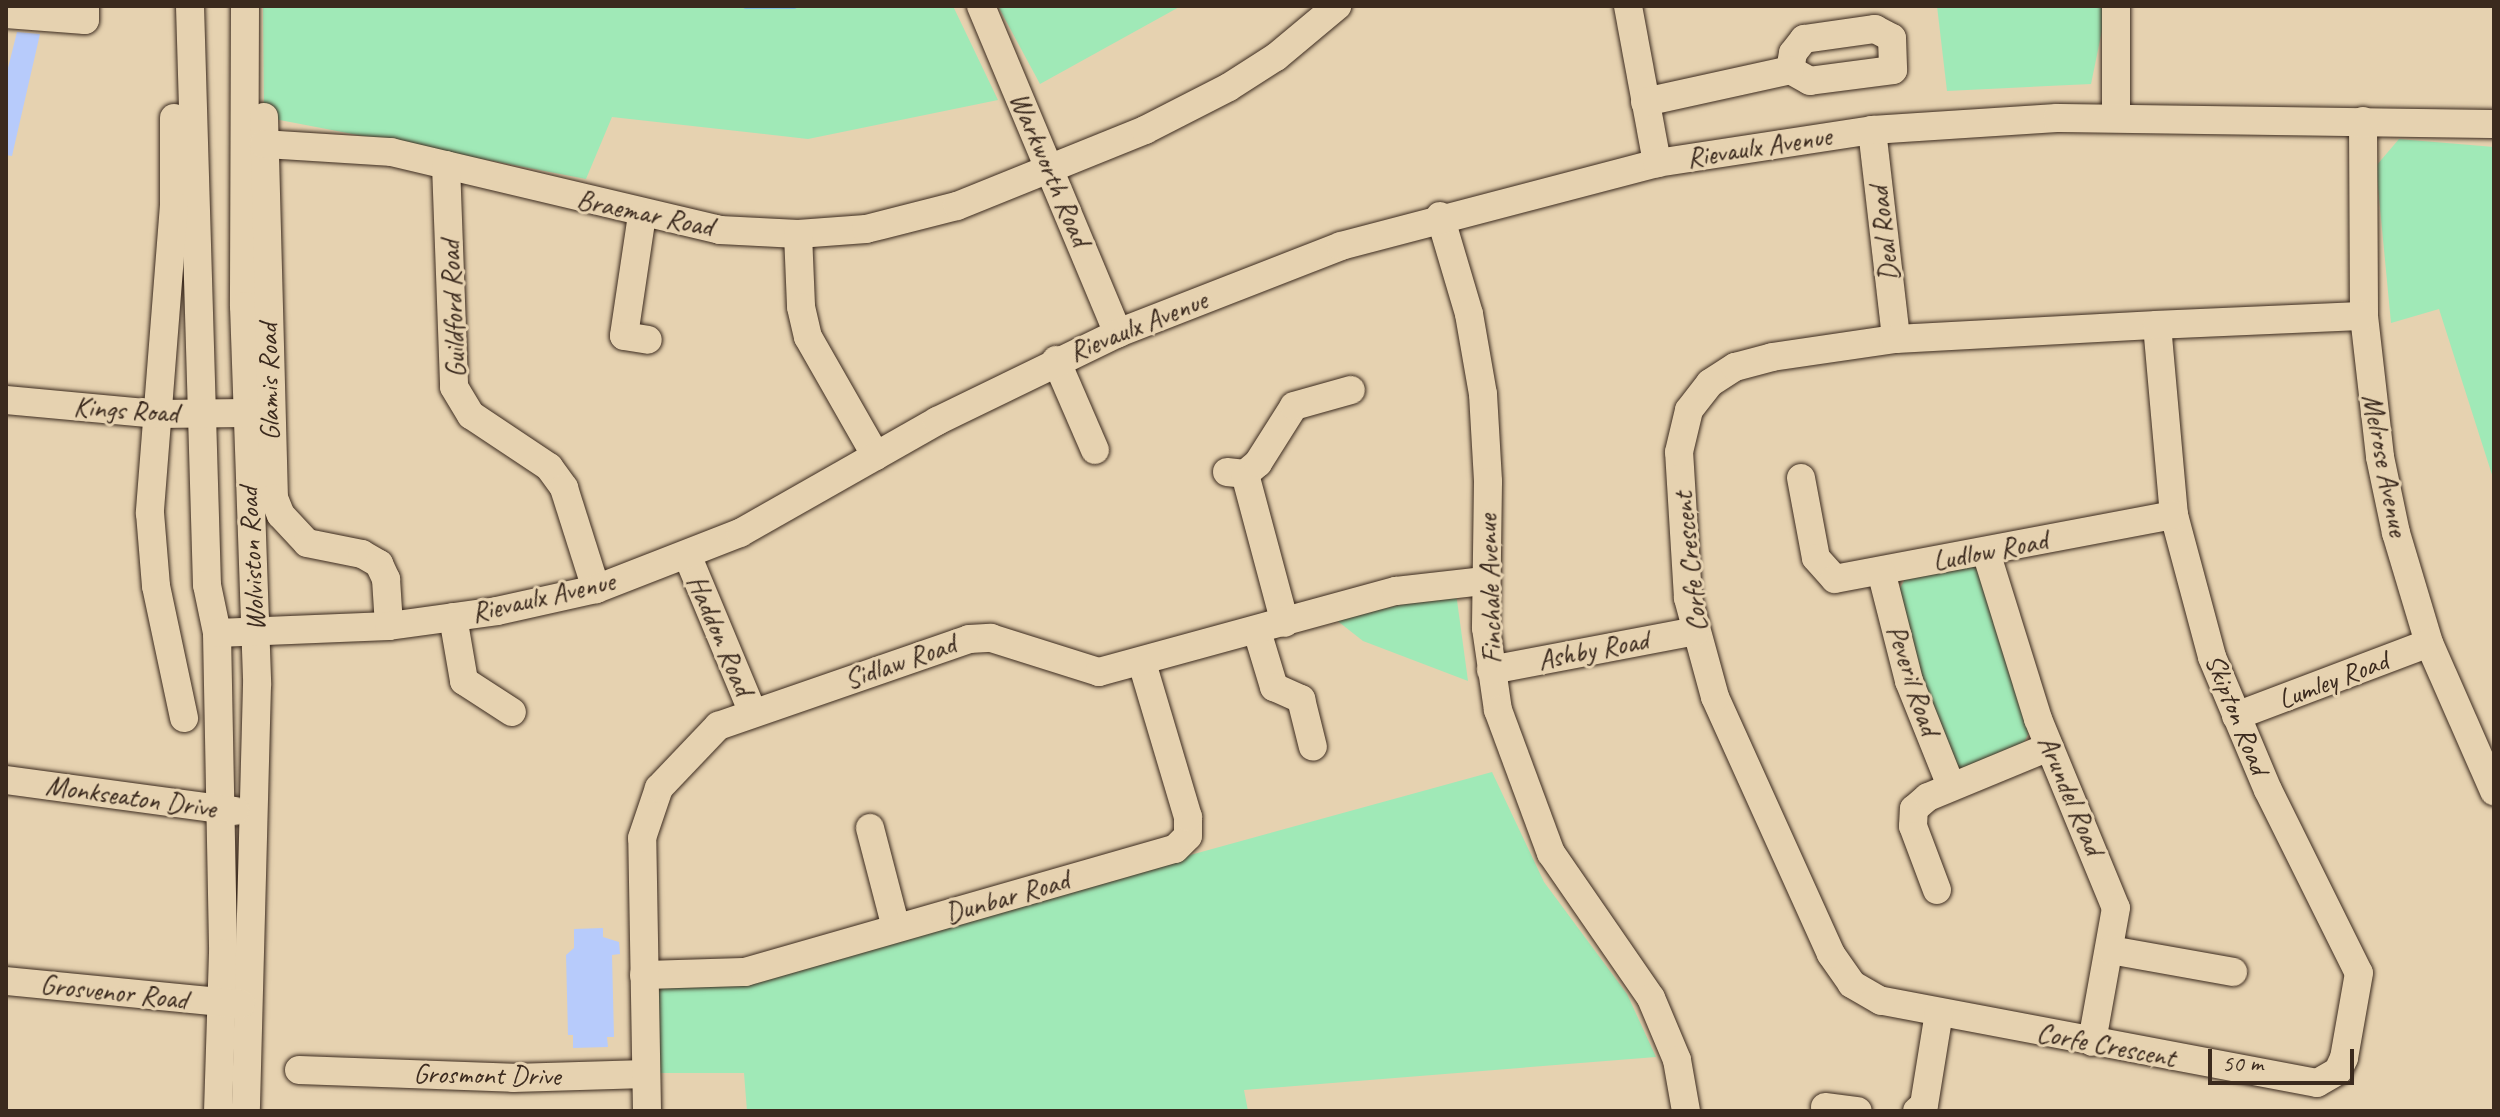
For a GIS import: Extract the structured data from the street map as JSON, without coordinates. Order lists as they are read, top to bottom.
{
  "streets": {
    "street": [
      "Rievaulx Avenue",
      "Warkworth Road",
      "Braemar Road",
      "Deal Road",
      "Guildford Road",
      "Glamis Road",
      "Kings Road",
      "Melrose Avenue",
      "Ludlow Road",
      "Wolviston Road",
      "Corfe Crescent",
      "Finchale Avenue",
      "Haddon Road",
      "Ashby Road",
      "Sidlaw Road",
      "Peveril Road",
      "Lumley Road",
      "Skipton Road",
      "Arundel Road",
      "Monkseaton Drive",
      "Dunbar Road",
      "Grosvenor Road",
      "Grosmont Drive"
    ]
  },
  "crossings": [
    ["Rievaulx Avenue", "Warkworth Road"],
    ["Rievaulx Avenue", "Deal Road"],
    ["Rievaulx Avenue", "Guildford Road"],
    ["Rievaulx Avenue", "Glamis Road"],
    ["Rievaulx Avenue", "Melrose Avenue"],
    ["Rievaulx Avenue", "Wolviston Road"],
    ["Rievaulx Avenue", "Finchale Avenue"],
    ["Rievaulx Avenue", "Haddon Road"],
    ["Warkworth Road", "Braemar Road"],
    ["Braemar Road", "Guildford Road"],
    ["Braemar Road", "Glamis Road"],
    ["Deal Road", "Corfe Crescent"],
    ["Kings Road", "Wolviston Road"],
    ["Melrose Avenue", "Corfe Crescent"],
    ["Melrose Avenue", "Lumley Road"],
    ["Ludlow Road", "Peveril Road"],
    ["Ludlow Road", "Skipton Road"],
    ["Ludlow Road", "Arundel Road"],
    ["Wolviston Road", "Monkseaton Drive"],
    ["Wolviston Road", "Grosvenor Road"],
    ["Corfe Crescent", "Ashby Road"],
    ["Corfe Crescent", "Skipton Road"],
    ["Corfe Crescent", "Arundel Road"],
    ["Finchale Avenue", "Ashby Road"],
    ["Finchale Avenue", "Sidlaw Road"],
    ["Haddon Road", "Sidlaw Road"],
    ["Sidlaw Road", "Dunbar Road"],
    ["Sidlaw Road", "Grosmont Drive"],
    ["Lumley Road", "Skipton Road"]
  ],
  "scale_bar": "50 m"
}
